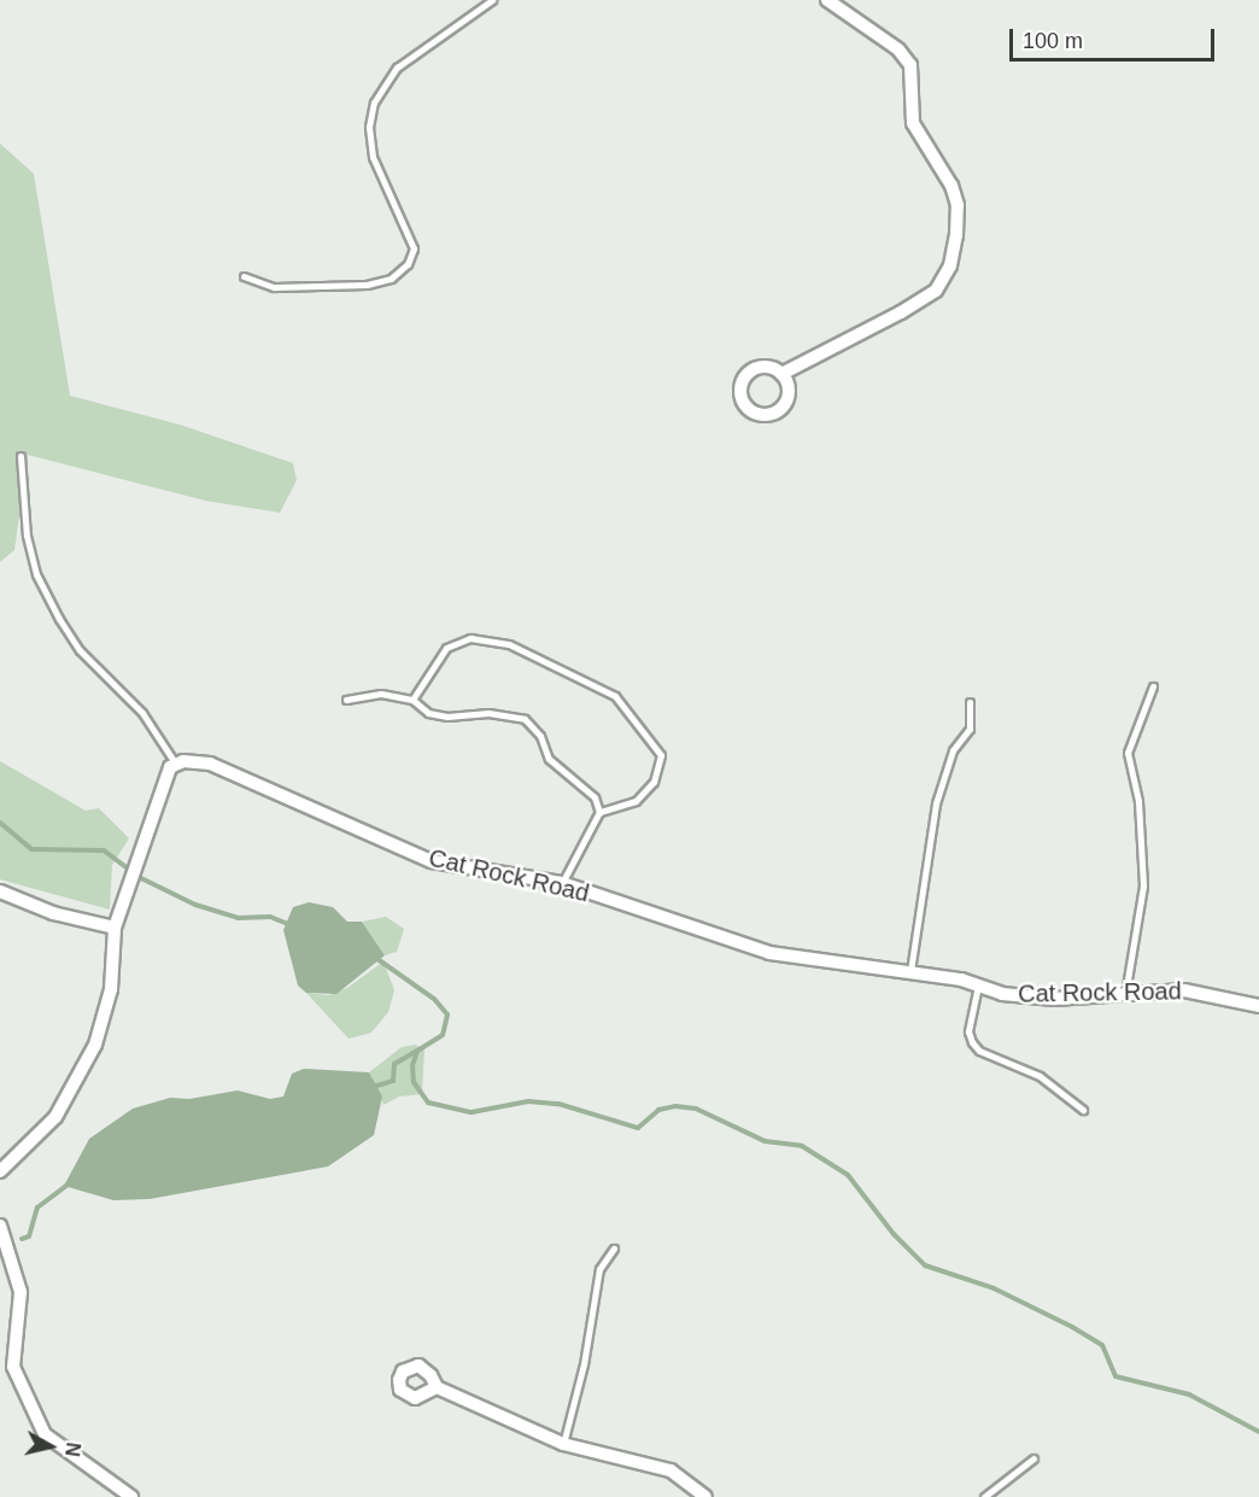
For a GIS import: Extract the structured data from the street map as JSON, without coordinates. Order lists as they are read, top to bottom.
{
  "streets": {
    "street": ["Cat Rock Road"]
  },
  "scale_bar": "100 m",
  "north": "right"
}
